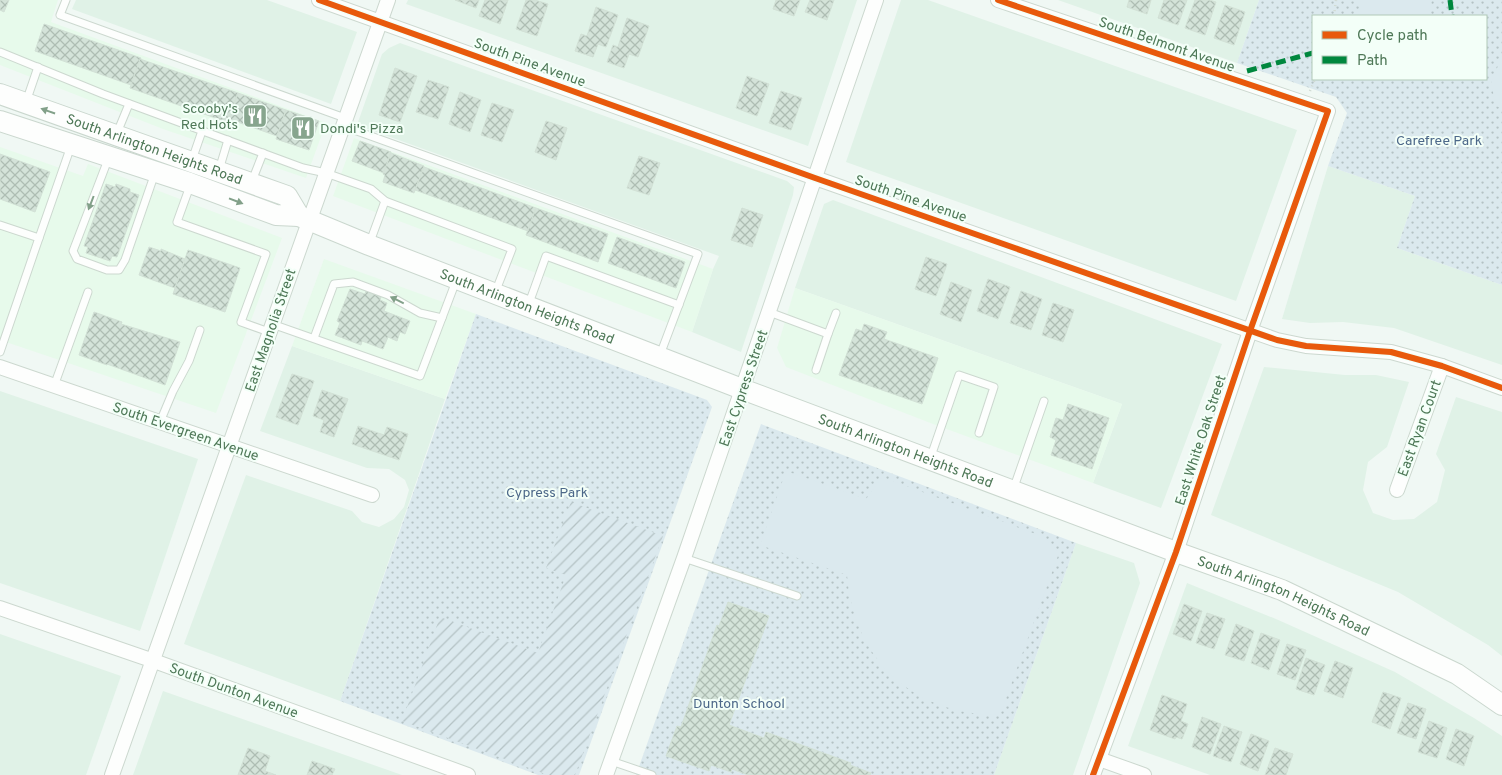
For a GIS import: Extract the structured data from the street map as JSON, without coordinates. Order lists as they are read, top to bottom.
{
  "streets": {
    "main road": ["South Arlington Heights Road"],
    "street": [
      "South Belmont Avenue",
      "South Pine Avenue",
      "East Magnolia Street",
      "East Cypress Street",
      "East Ryan Court",
      "South Evergreen Avenue",
      "East White Oak Street",
      "South Dunton Avenue"
    ]
  },
  "crossings": [
    ["South Belmont Avenue", "East White Oak Street"],
    ["South Pine Avenue", "East Magnolia Street"],
    ["South Pine Avenue", "East Cypress Street"],
    ["South Pine Avenue", "East Ryan Court"],
    ["South Pine Avenue", "East White Oak Street"],
    ["South Arlington Heights Road", "East Magnolia Street"],
    ["South Arlington Heights Road", "East Cypress Street"],
    ["South Arlington Heights Road", "East White Oak Street"],
    ["East Magnolia Street", "South Evergreen Avenue"],
    ["East Magnolia Street", "South Dunton Avenue"]
  ],
  "parks": ["Carefree Park", "Cypress Park", "Dunton School"],
  "places": {
    "restaurant": ["Scooby's Red Hots", "Dondi's Pizza"]
  },
  "legend": ["Cycle path", "Path"]
}
